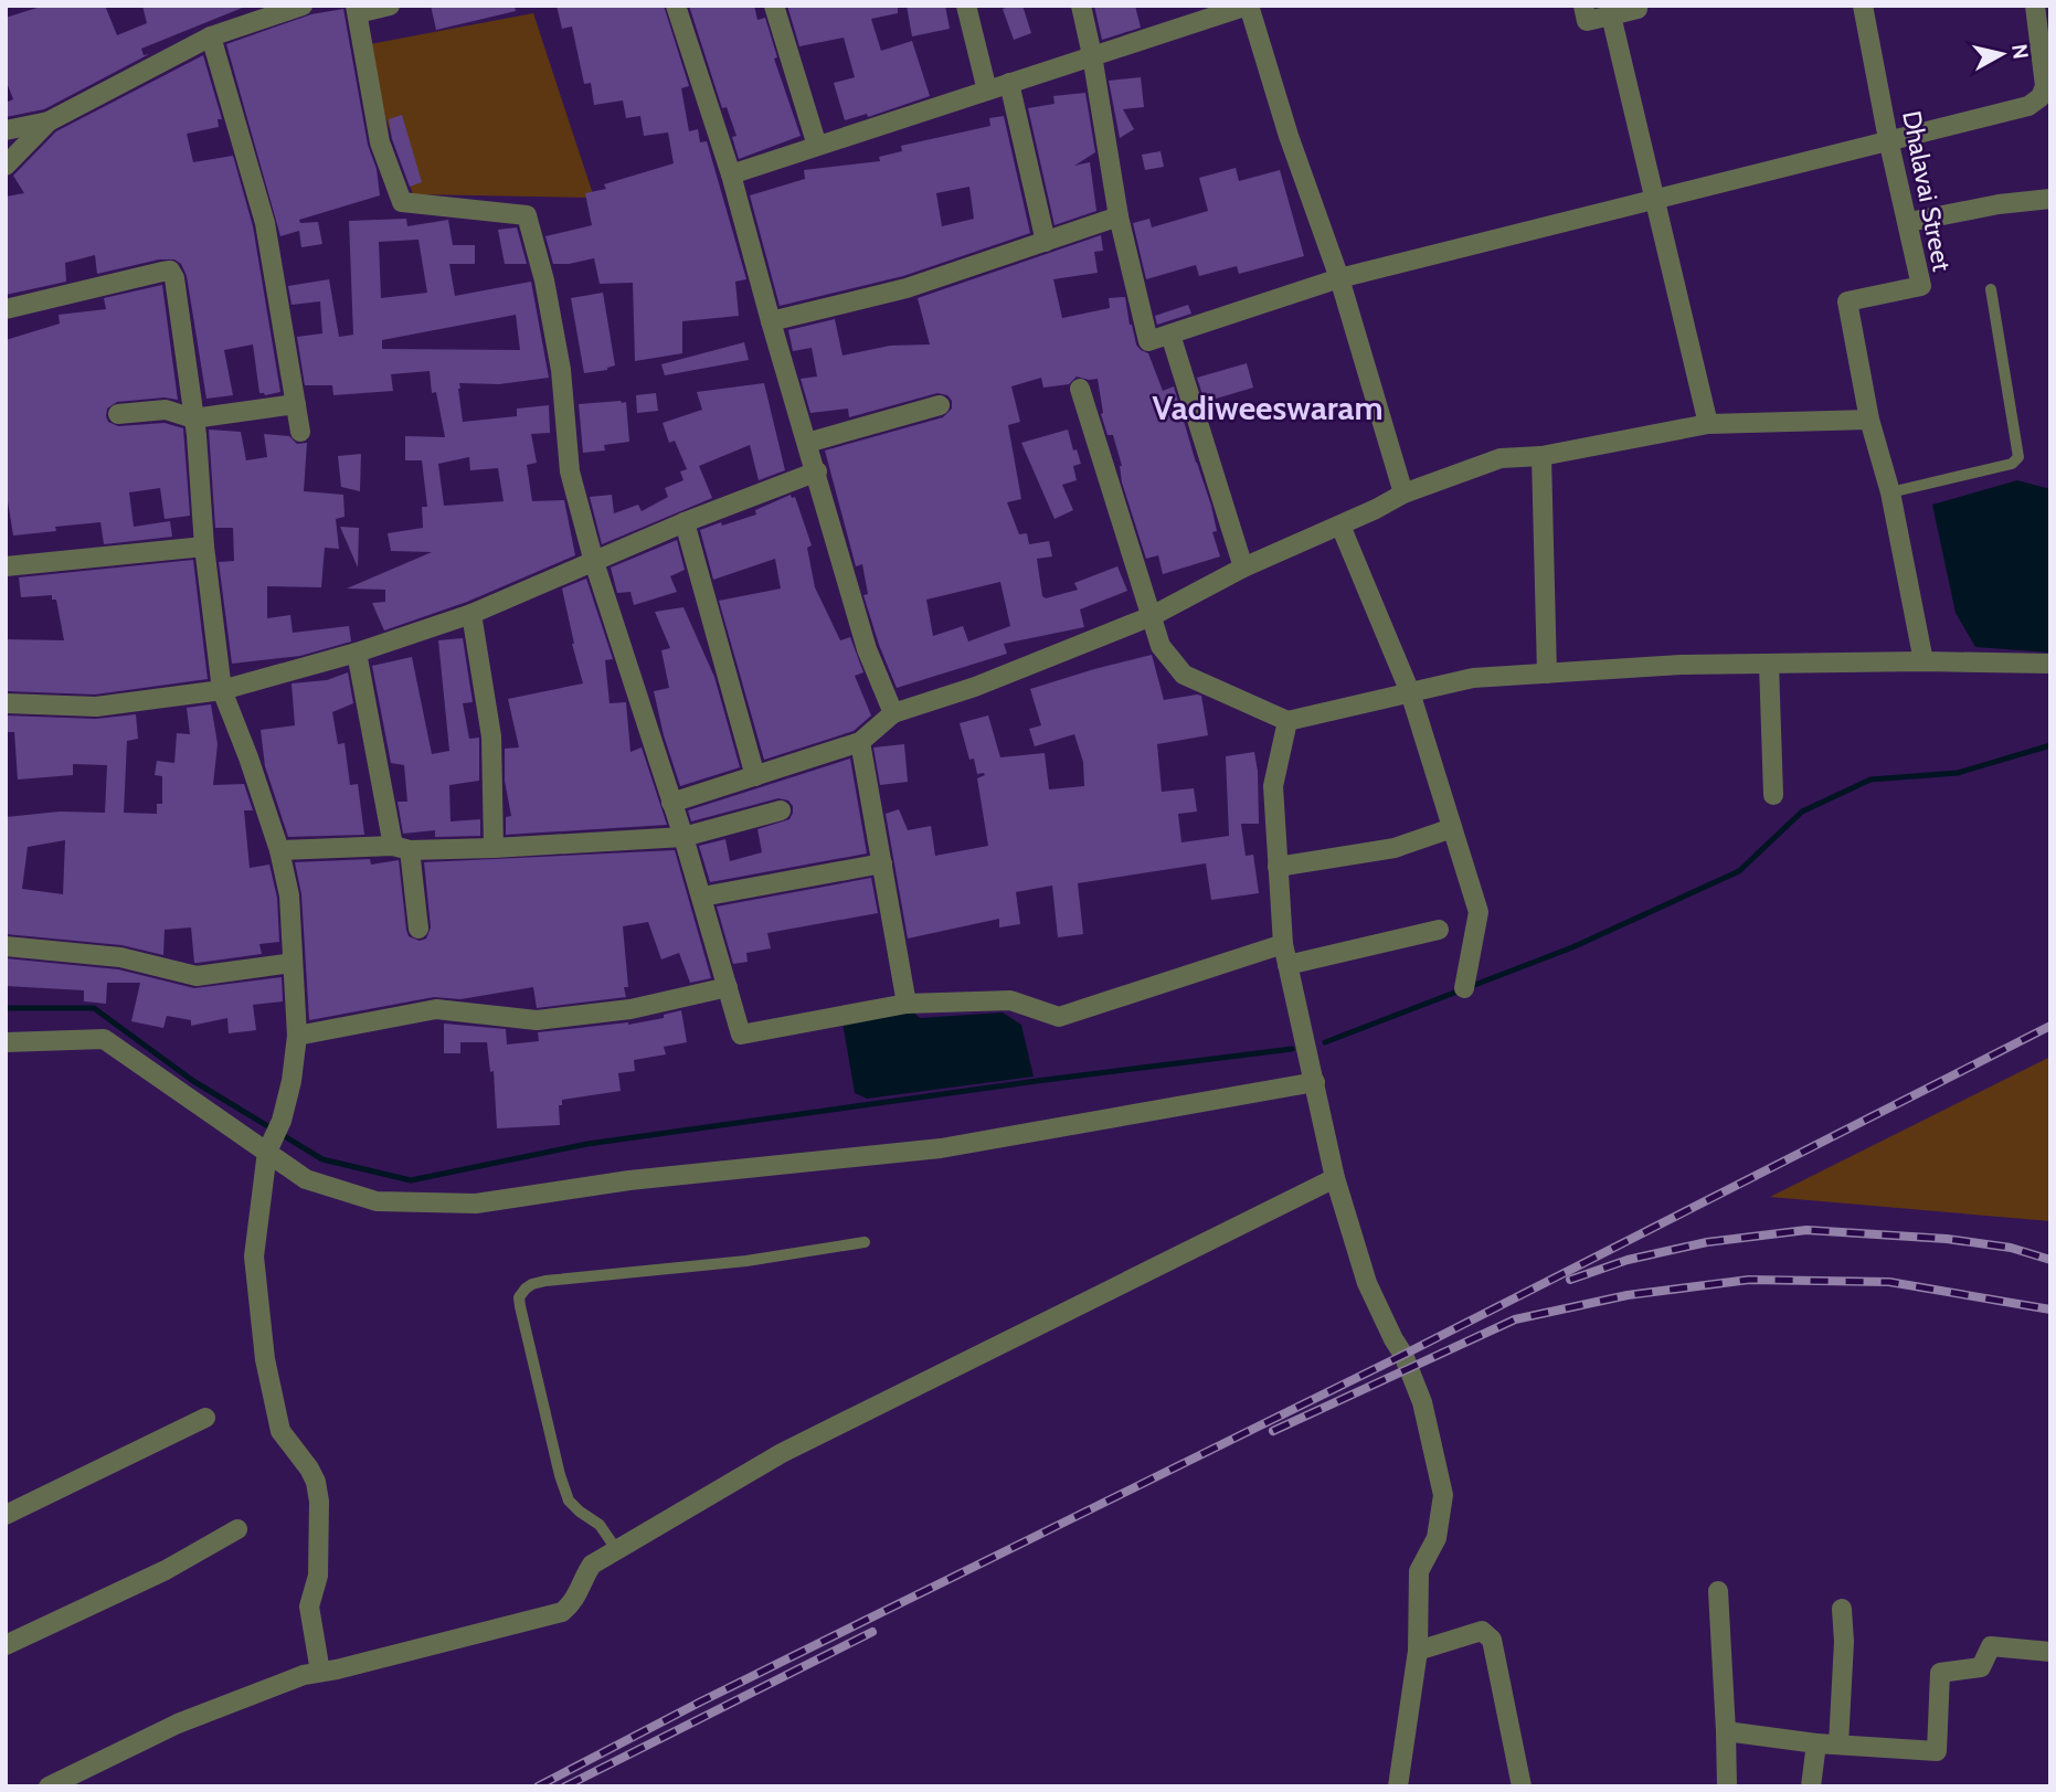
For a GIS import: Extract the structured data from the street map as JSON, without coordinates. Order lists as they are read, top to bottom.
{
  "streets": {
    "street": ["Dhalavai Street"]
  },
  "districts": ["Vadiweeswaram"],
  "north": "right"
}
